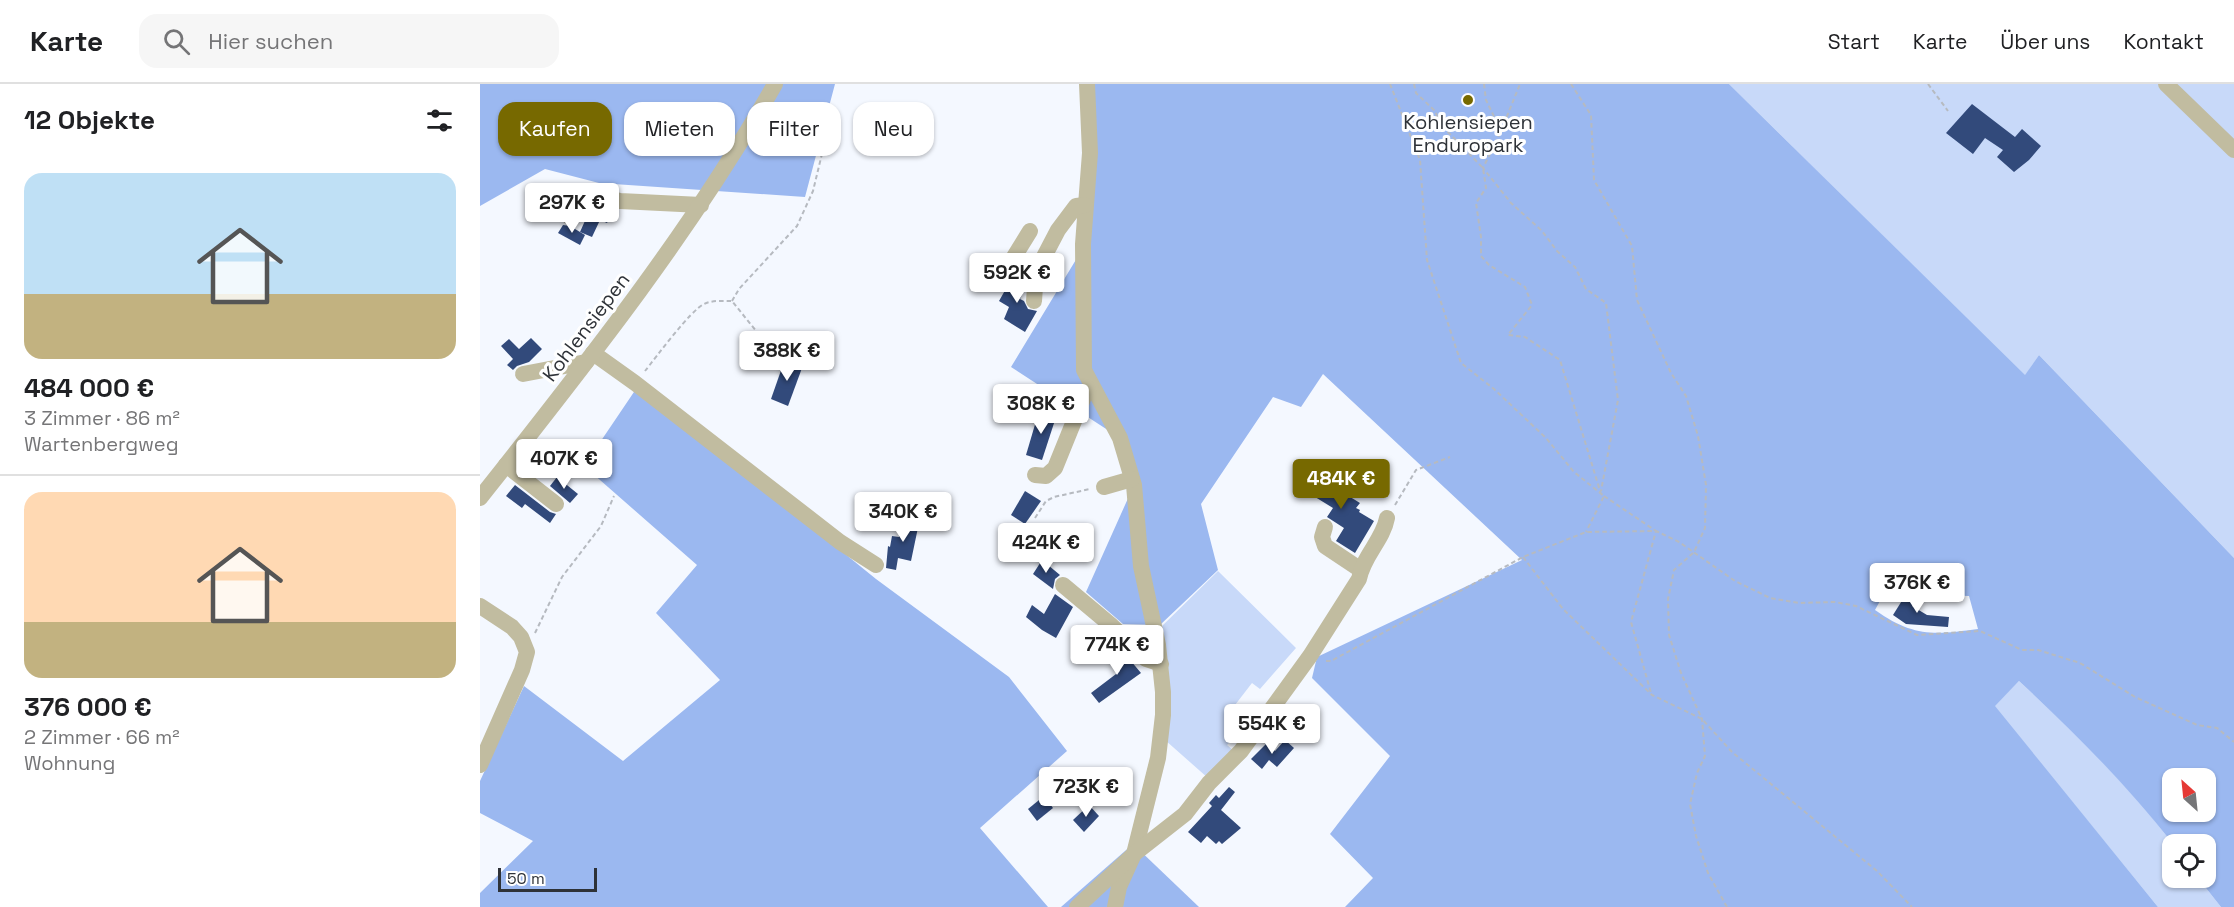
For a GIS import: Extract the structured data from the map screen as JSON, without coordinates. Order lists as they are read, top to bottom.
{
  "streets": {
    "street": ["Kohlensiepen"]
  },
  "places": ["Kohlensiepen Enduropark"],
  "scale_bar": "50 m",
  "north": "top left",
  "page": {
    "header": "Karte",
    "search": "Hier suchen",
    "nav": [
      "Start",
      "Karte",
      "Über uns",
      "Kontakt"
    ],
    "heading": "12 Objekte",
    "chip": [
      "Kaufen",
      "Mieten",
      "Filter",
      "Neu"
    ],
    "list": [
      {
        "name": "484 000 €",
        "note": "3 Zimmer · 86 m² · Wartenbergweg"
      },
      {
        "name": "376 000 €",
        "note": "2 Zimmer · 66 m² · Wohnung"
      }
    ],
    "price": [
      "297K €",
      "592K €",
      "388K €",
      "308K €",
      "407K €",
      "484K €",
      "340K €",
      "424K €",
      "376K €",
      "774K €",
      "554K €",
      "723K €"
    ],
    "scale": "50 m"
  }
}
